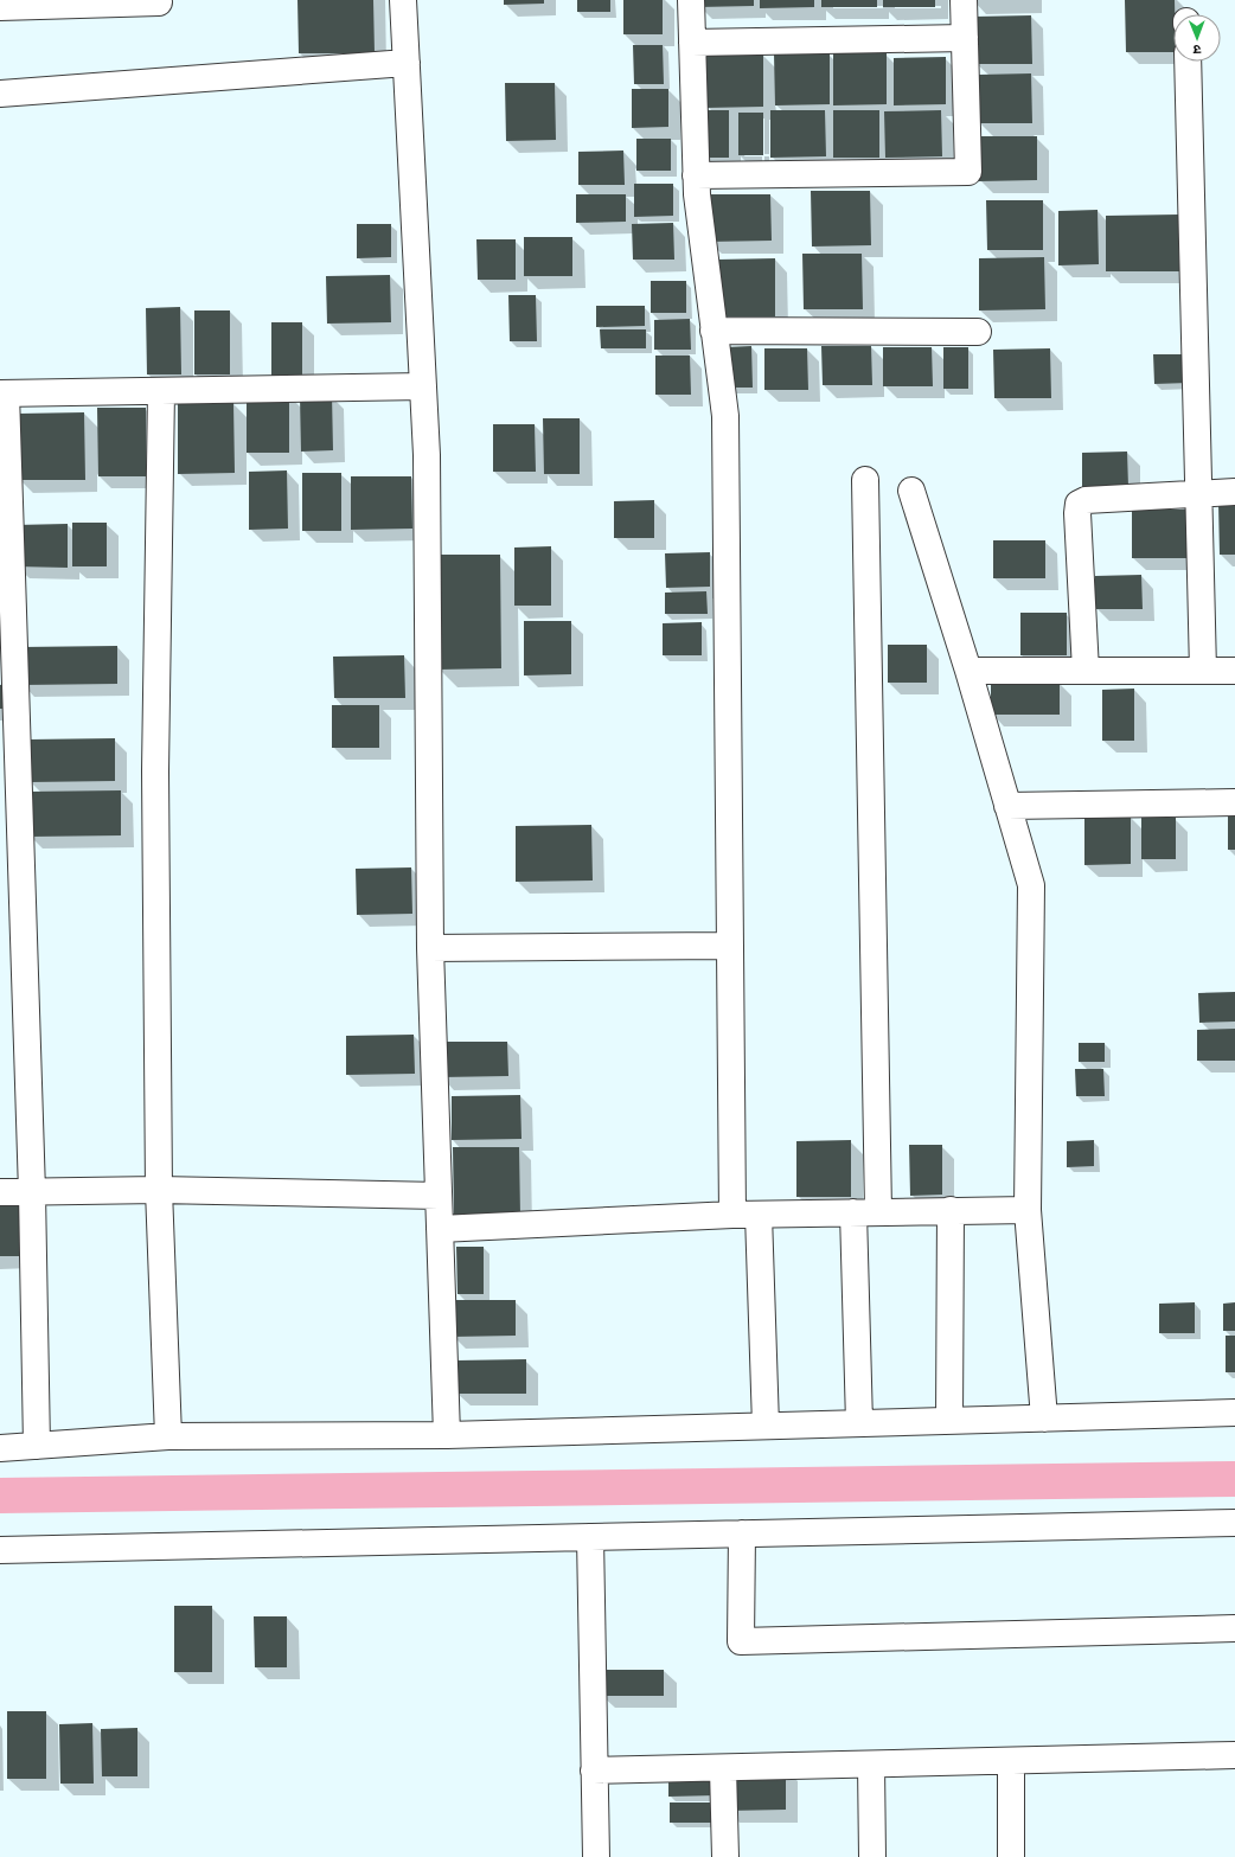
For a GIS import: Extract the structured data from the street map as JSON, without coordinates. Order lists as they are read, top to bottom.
{
  "north": "bottom"
}
